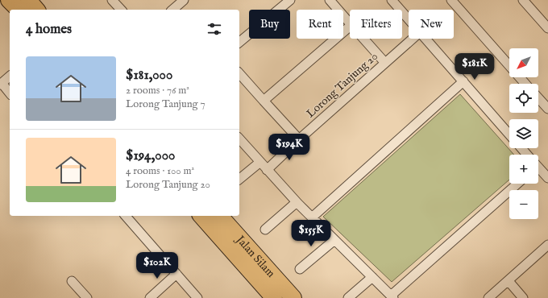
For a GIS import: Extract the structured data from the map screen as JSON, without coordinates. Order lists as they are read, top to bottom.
{
  "streets": {
    "highway": ["Jalan Silam"],
    "street": ["Lorong Tanjung 20"]
  },
  "north": "bottom left",
  "page": {
    "chip": [
      "Buy",
      "Rent",
      "Filters",
      "New"
    ],
    "heading": "4 homes",
    "map_buttons": ["+", "−"],
    "list": [
      {
        "name": "$181,000",
        "note": "2 rooms · 76 m² · Lorong Tanjung 7"
      },
      {
        "name": "$194,000",
        "note": "4 rooms · 100 m² · Lorong Tanjung 20"
      }
    ],
    "price": [
      "$181K",
      "$194K",
      "$155K",
      "$102K"
    ]
  }
}
